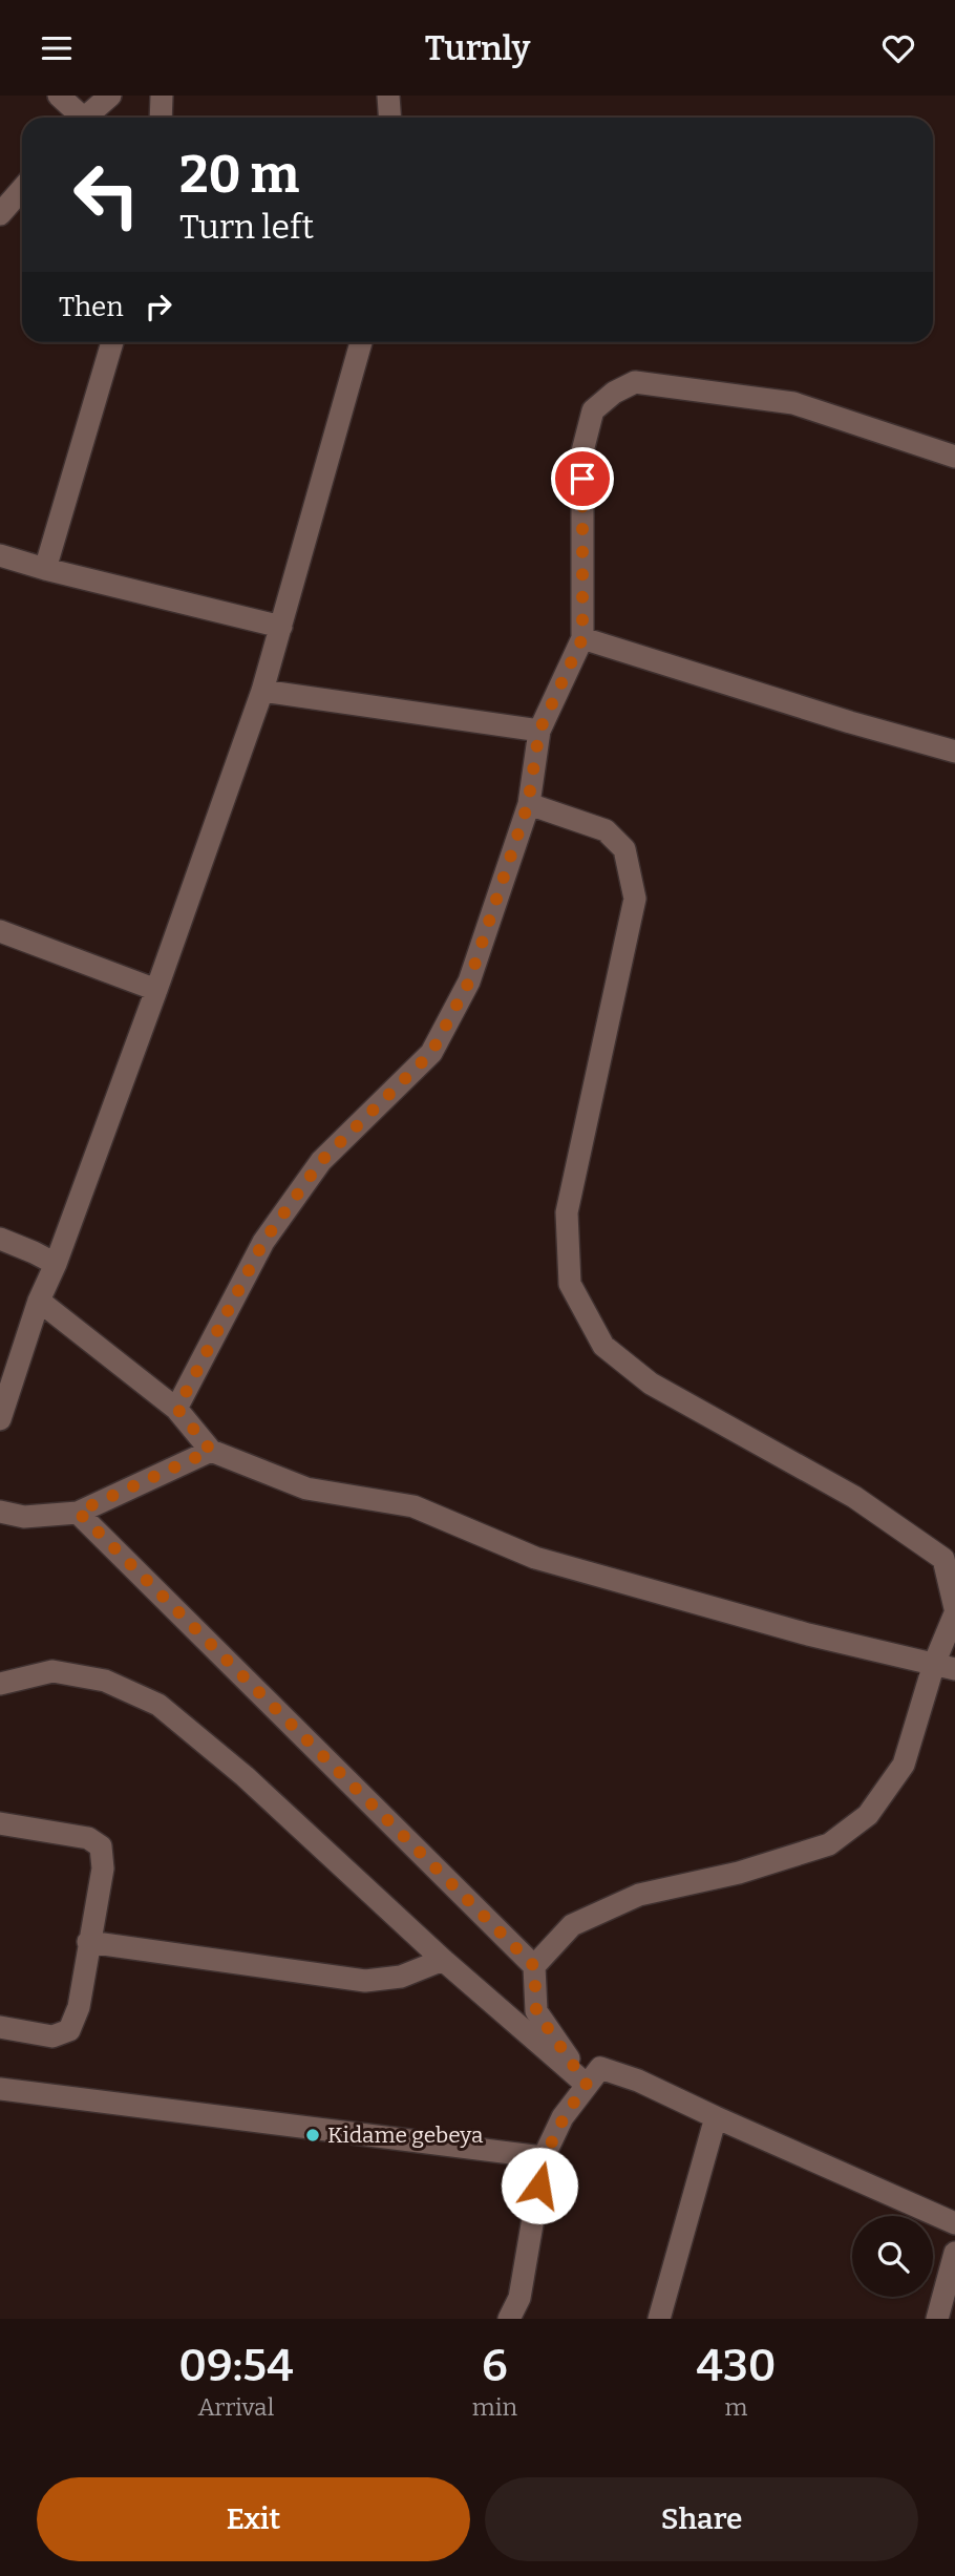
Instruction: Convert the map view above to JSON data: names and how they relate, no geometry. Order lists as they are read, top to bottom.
{
  "places": ["Kidame gebeya"],
  "page": {
    "header": "Turnly",
    "turn": ["20 m", "Turn left"],
    "then": "Then",
    "eta": [
      "09:54",
      "Arrival",
      "6",
      "min",
      "430",
      "m"
    ],
    "buttons": ["Exit", "Share"]
  }
}
